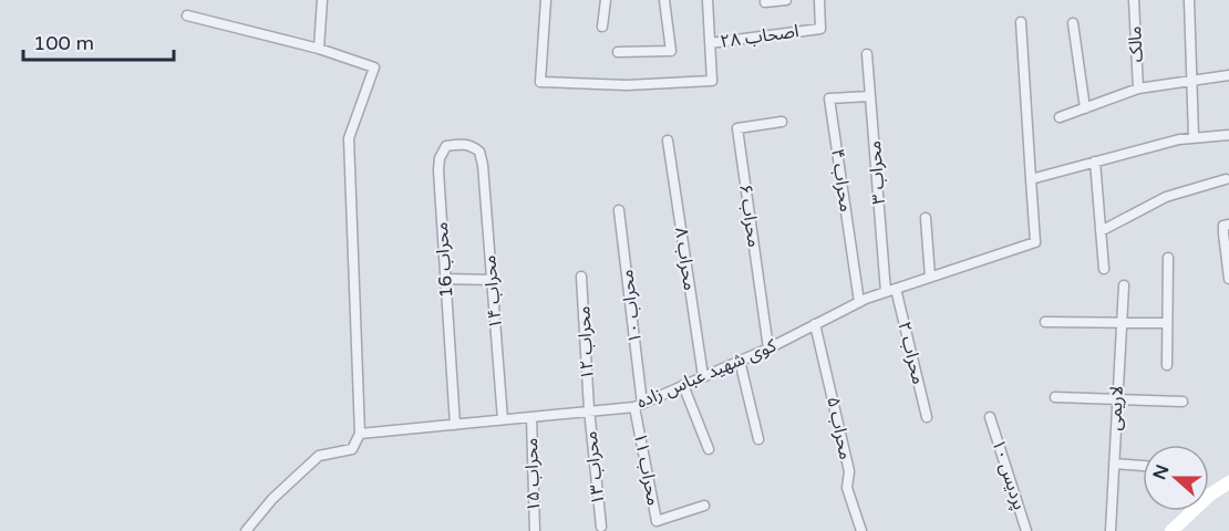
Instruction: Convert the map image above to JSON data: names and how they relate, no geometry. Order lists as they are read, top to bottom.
{
  "streets": {
    "street": [
      "اصحاب ۲۸",
      "مالک",
      "محراب ۳",
      "محراب ۴",
      "محراب ۶",
      "محراب ۸",
      "محراب 16",
      "محراب ۱۴",
      "محراب ۱۰",
      "محراب ۱۲",
      "محراب ۲",
      "کوی شهید عباس زاده",
      "لاریمی",
      "محراب ۵",
      "محراب ۱۳",
      "محراب ۱۱",
      "محراب ۱۵",
      "پردیس ۱۰"
    ]
  },
  "crossings": [
    ["محراب ۳", "محراب ۴"],
    ["محراب ۳", "محراب ۲"],
    ["محراب ۳", "کوی شهید عباس زاده"],
    ["محراب ۴", "کوی شهید عباس زاده"],
    ["محراب ۶", "کوی شهید عباس زاده"],
    ["محراب ۸", "کوی شهید عباس زاده"],
    ["محراب 16", "محراب ۱۴"],
    ["محراب 16", "کوی شهید عباس زاده"],
    ["محراب ۱۴", "کوی شهید عباس زاده"],
    ["محراب ۱۰", "کوی شهید عباس زاده"],
    ["محراب ۱۰", "محراب ۱۱"],
    ["محراب ۱۲", "کوی شهید عباس زاده"],
    ["محراب ۱۲", "محراب ۱۳"],
    ["محراب ۲", "کوی شهید عباس زاده"],
    ["کوی شهید عباس زاده", "محراب ۵"],
    ["کوی شهید عباس زاده", "محراب ۱۳"],
    ["کوی شهید عباس زاده", "محراب ۱۱"],
    ["کوی شهید عباس زاده", "محراب ۱۵"]
  ],
  "scale_bar": "100 m",
  "north": "left"
}
